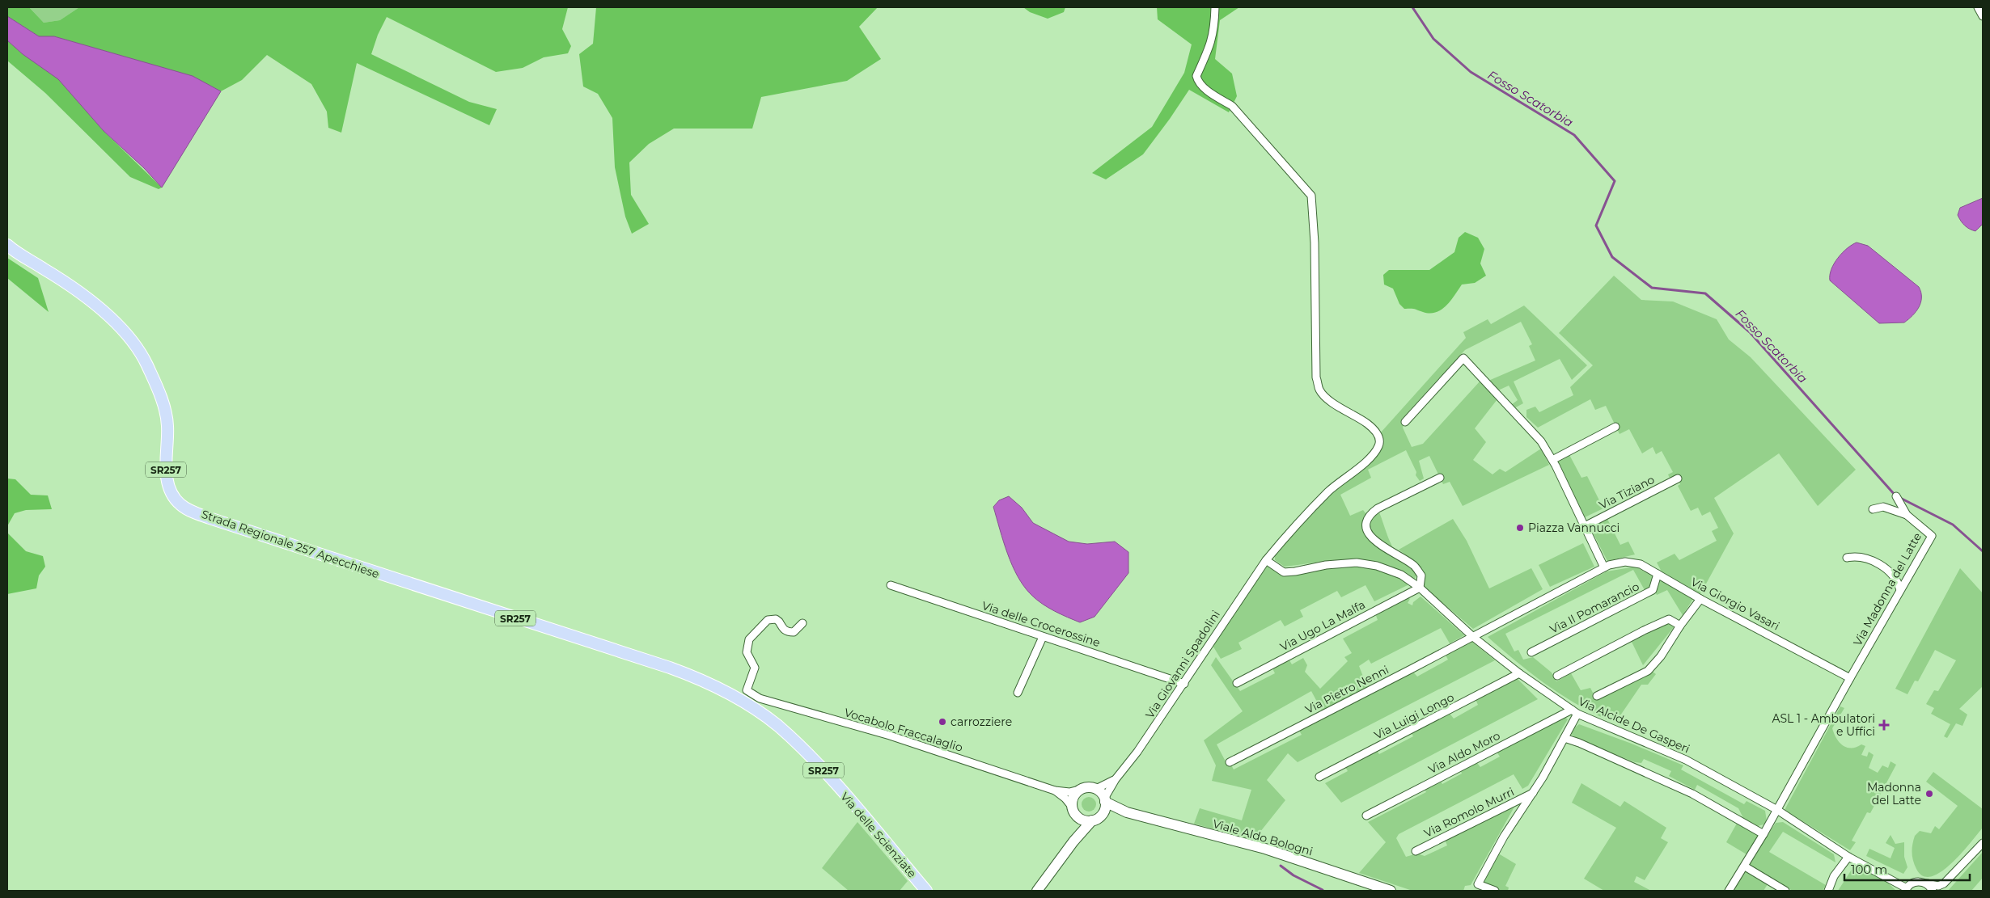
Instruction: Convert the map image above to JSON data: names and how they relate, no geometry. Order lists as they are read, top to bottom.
{
  "streets": {
    "main road": [
      "SR257",
      "Strada Regionale 257 Apecchiese",
      "Via delle Scienziate",
      "Viale Aldo Bologni"
    ],
    "street": [
      "Via Tiziano",
      "Via Madonna del Latte",
      "Via Giorgio Vasari",
      "Via Il Pomarancio",
      "Via delle Crocerossine",
      "Via Ugo La Malfa",
      "Via Giovanni Spadolini",
      "Via Pietro Nenni",
      "Via Luigi Longo",
      "Via Alcide De Gasperi",
      "Vocabolo Fraccalaglio",
      "Via Aldo Moro",
      "Via Romolo Murri"
    ]
  },
  "crossings": [
    ["Strada Regionale 257 Apecchiese", "Via delle Scienziate"],
    ["Via Madonna del Latte", "Via Giorgio Vasari"],
    ["Via Giorgio Vasari", "Via Il Pomarancio"],
    ["Via Giorgio Vasari", "Via Pietro Nenni"],
    ["Via Giorgio Vasari", "Via Alcide De Gasperi"],
    ["Via delle Crocerossine", "Via Giovanni Spadolini"],
    ["Via Ugo La Malfa", "Via Alcide De Gasperi"],
    ["Via Giovanni Spadolini", "Via Alcide De Gasperi"],
    ["Via Giovanni Spadolini", "Viale Aldo Bologni"],
    ["Via Pietro Nenni", "Via Alcide De Gasperi"],
    ["Via Luigi Longo", "Via Alcide De Gasperi"],
    ["Via Alcide De Gasperi", "Via Aldo Moro"],
    ["Via Alcide De Gasperi", "Via Romolo Murri"],
    ["Via Aldo Moro", "Via Romolo Murri"]
  ],
  "water": ["Fosso Scatorbia"],
  "places": {
    "other": ["Piazza Vannucci", "carrozziere", "Madonna del Latte"],
    "health": ["ASL 1 - Ambulatori e Uffici"]
  },
  "scale_bar": "100 m"
}
